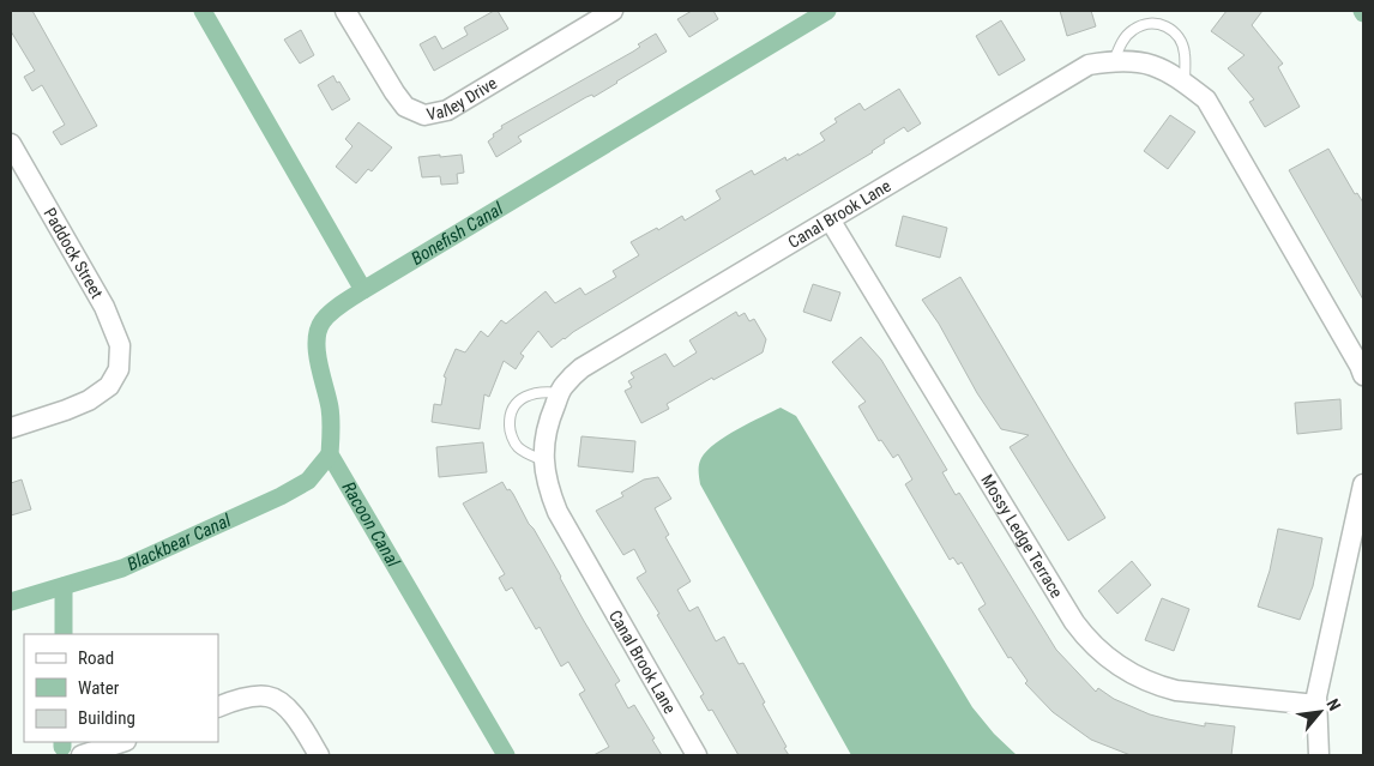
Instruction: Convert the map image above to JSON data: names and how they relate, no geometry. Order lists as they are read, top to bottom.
{
  "streets": {
    "street": [
      "Valley Drive",
      "Canal Brook Lane",
      "Paddock Street",
      "Mossy Ledge Terrace"
    ]
  },
  "crossings": [
    ["Canal Brook Lane", "Mossy Ledge Terrace"]
  ],
  "water": ["Bonefish Canal", "Racoon Canal", "Blackbear Canal"],
  "legend": ["Road", "Water", "Building"],
  "north": "top right"
}
